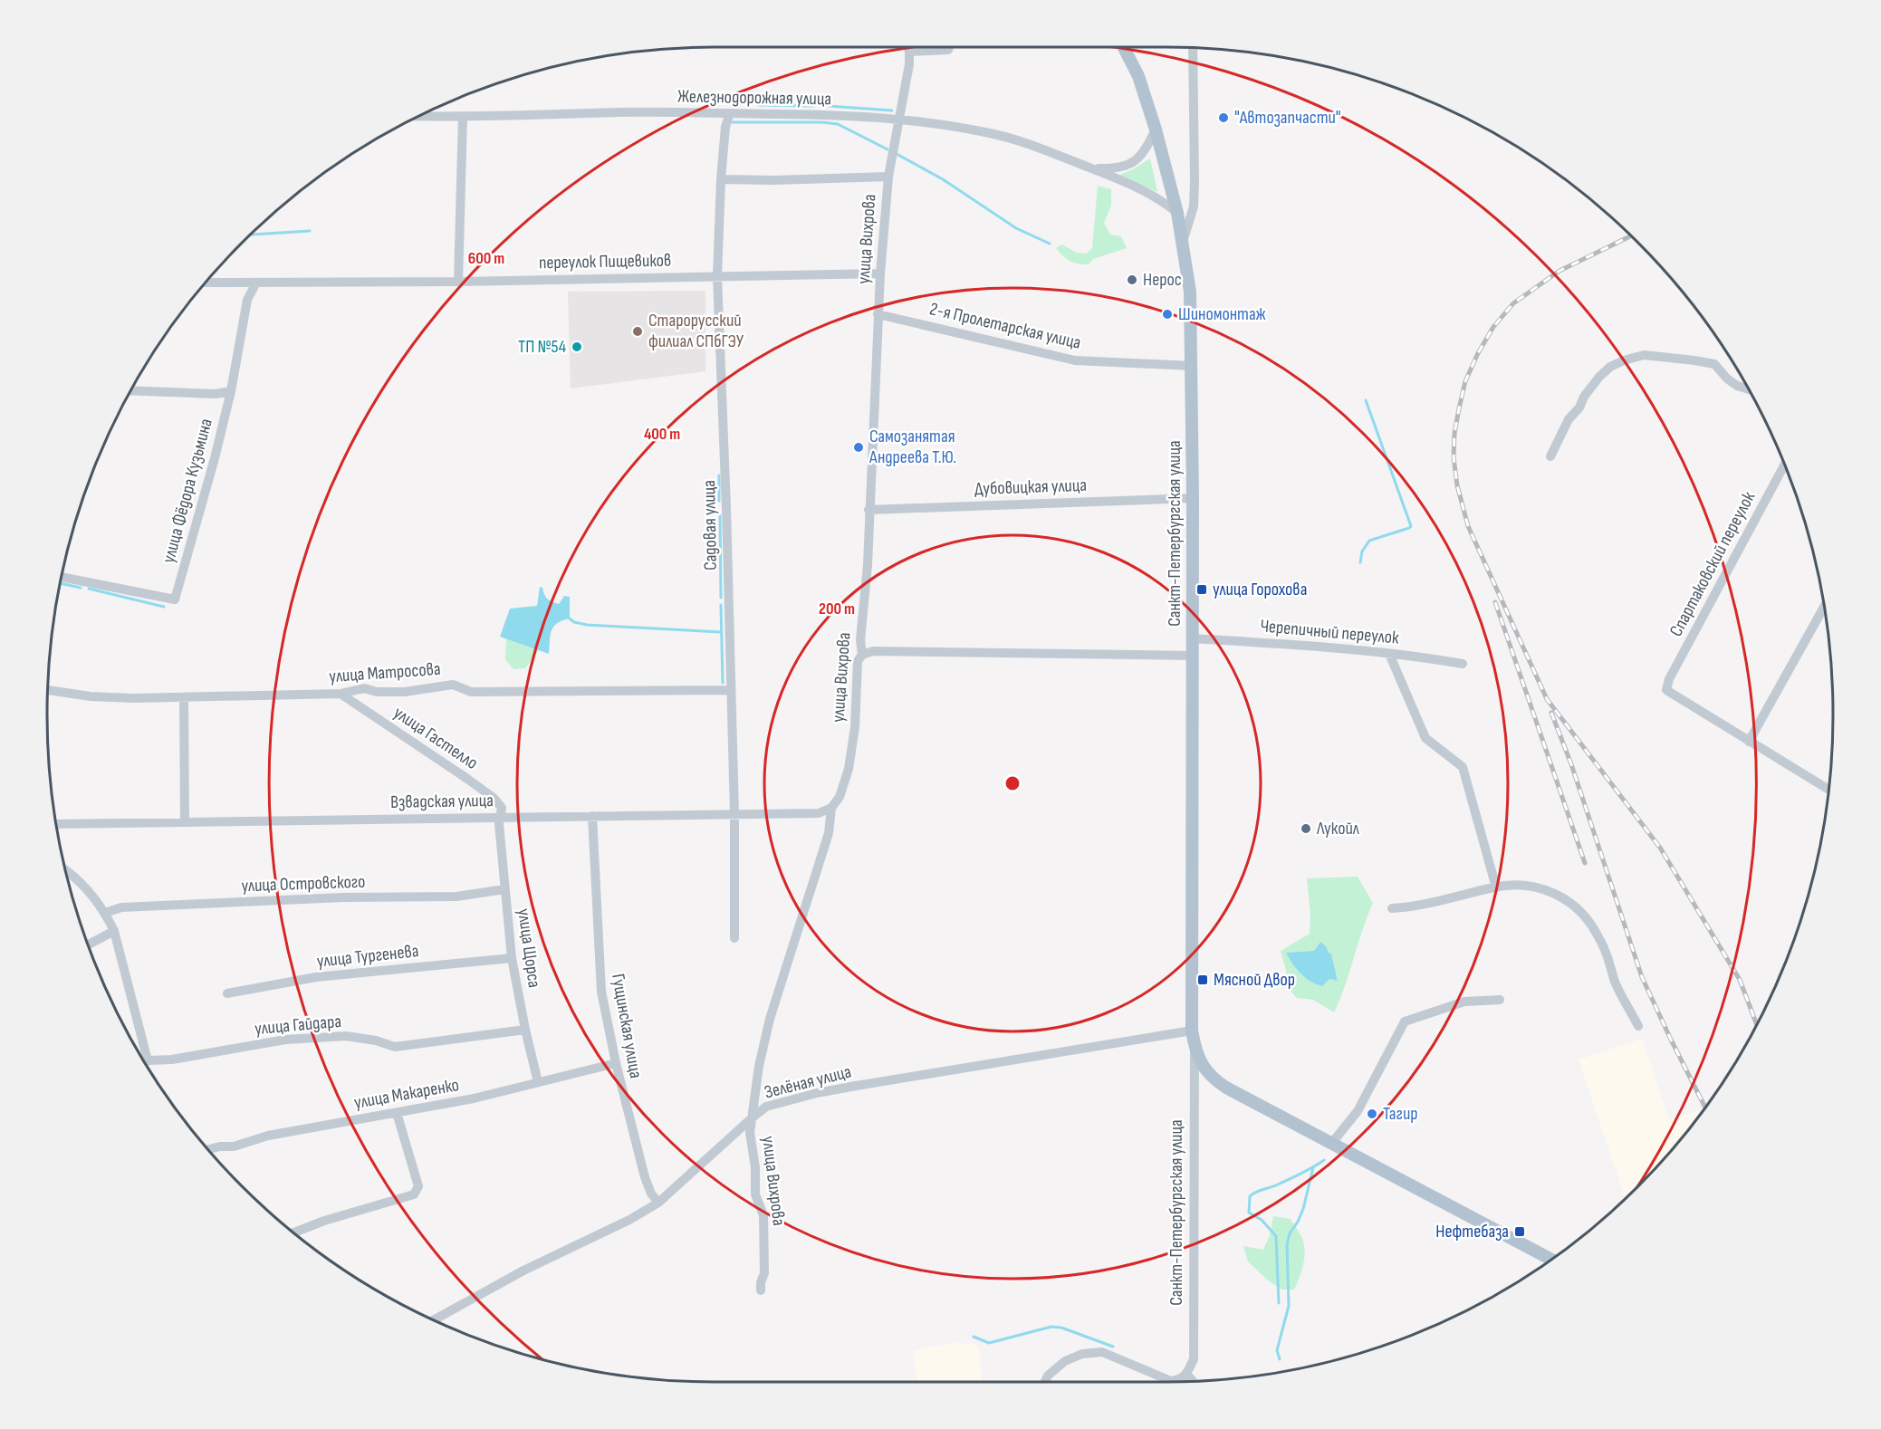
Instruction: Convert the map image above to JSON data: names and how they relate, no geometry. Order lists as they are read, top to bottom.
{
  "streets": {
    "main road": ["Санкт-Петербургская улица"],
    "street": [
      "Железнодорожная улица",
      "улица Вихрова",
      "переулок Пищевиков",
      "2-я Пролетарская улица",
      "Дубовицкая улица",
      "улица Фёдора Кузьмина",
      "Садовая улица",
      "Спартаковский переулок",
      "Черепичный переулок",
      "улица Матросова",
      "улица Гастелло",
      "Взвадская улица",
      "улица Островского",
      "улица Щорса",
      "улица Тургенева",
      "улица Гайдара",
      "Гущинская улица",
      "Зелёная улица",
      "улица Макаренко"
    ]
  },
  "crossings": [
    ["Железнодорожная улица", "улица Вихрова"],
    ["Железнодорожная улица", "Садовая улица"],
    ["улица Вихрова", "переулок Пищевиков"],
    ["улица Вихрова", "2-я Пролетарская улица"],
    ["улица Вихрова", "Дубовицкая улица"],
    ["улица Вихрова", "Взвадская улица"],
    ["улица Вихрова", "Зелёная улица"],
    ["переулок Пищевиков", "улица Фёдора Кузьмина"],
    ["переулок Пищевиков", "Садовая улица"],
    ["2-я Пролетарская улица", "Санкт-Петербургская улица"],
    ["Дубовицкая улица", "Санкт-Петербургская улица"],
    ["Садовая улица", "улица Матросова"],
    ["Садовая улица", "Взвадская улица"],
    ["Санкт-Петербургская улица", "Черепичный переулок"],
    ["Санкт-Петербургская улица", "Зелёная улица"],
    ["улица Матросова", "улица Гастелло"],
    ["улица Гастелло", "Взвадская улица"],
    ["улица Гастелло", "улица Щорса"],
    ["Взвадская улица", "улица Щорса"],
    ["Взвадская улица", "Гущинская улица"],
    ["улица Островского", "улица Щорса"],
    ["улица Щорса", "улица Тургенева"],
    ["улица Щорса", "улица Гайдара"],
    ["улица Щорса", "улица Макаренко"],
    ["Гущинская улица", "Зелёная улица"],
    ["Гущинская улица", "улица Макаренко"]
  ],
  "places": {
    "other": [
      "\"Автозапчасти\"",
      "Нерос",
      "Шиномонтаж",
      "Старорусский филиал СПбГЭУ",
      "ТП №54",
      "Самозанятая Андреева Т.Ю.",
      "Лукойл",
      "Тагир"
    ],
    "transit": ["улица Горохова", "Мясной Двор", "Нефтебаза"]
  },
  "rings": ["600 m", "400 m", "200 m"]
}
